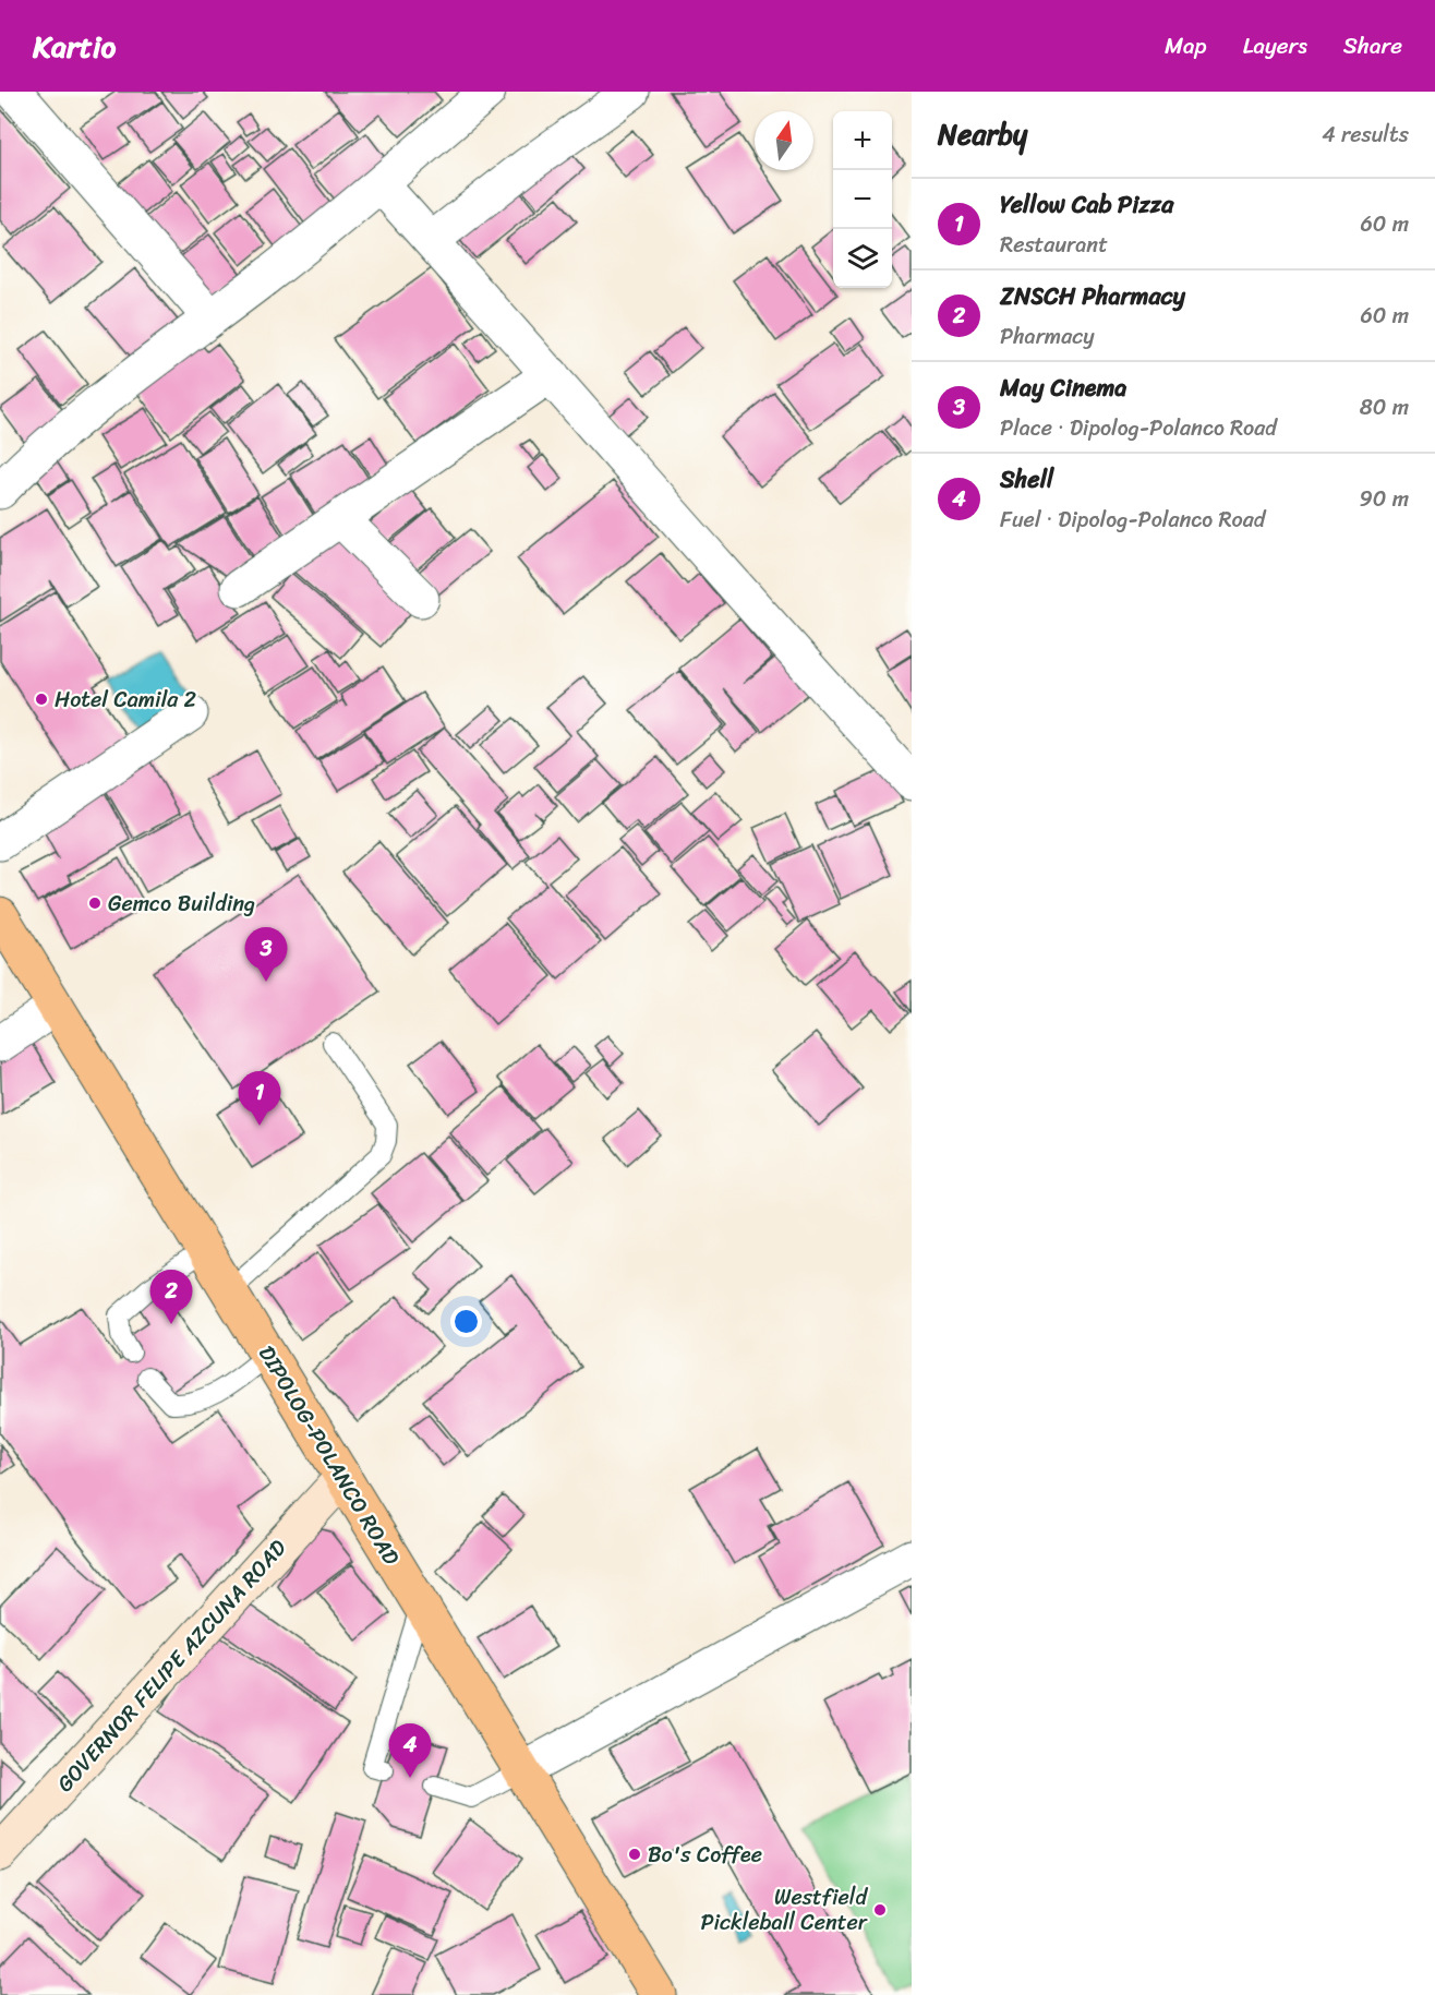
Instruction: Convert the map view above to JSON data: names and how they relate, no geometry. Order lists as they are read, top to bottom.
{
  "streets": {
    "highway": ["DIPOLOG-POLANCO ROAD"],
    "street": ["GOVERNOR FELIPE AZCUNA ROAD"]
  },
  "crossings": [
    ["DIPOLOG-POLANCO ROAD", "GOVERNOR FELIPE AZCUNA ROAD"]
  ],
  "places": [
    "Hotel Camila 2",
    "Gemco Building",
    "Bo's Coffee",
    "Westfield Pickleball Center"
  ],
  "north": "top",
  "page": {
    "header": "Kartio",
    "nav": ["Map", "Layers", "Share"],
    "heading": ["Nearby", "4 results"],
    "map_buttons": ["+", "−"],
    "list": [
      {
        "mark": "1",
        "name": "Yellow Cab Pizza",
        "note": "Restaurant",
        "value": "60 m"
      },
      {
        "mark": "2",
        "name": "ZNSCH Pharmacy",
        "note": "Pharmacy",
        "value": "60 m"
      },
      {
        "mark": "3",
        "name": "May Cinema",
        "note": "Place · Dipolog-Polanco Road",
        "value": "80 m"
      },
      {
        "mark": "4",
        "name": "Shell",
        "note": "Fuel · Dipolog-Polanco Road",
        "value": "90 m"
      }
    ],
    "pins": [
      "3",
      "1",
      "2",
      "4"
    ]
  }
}
